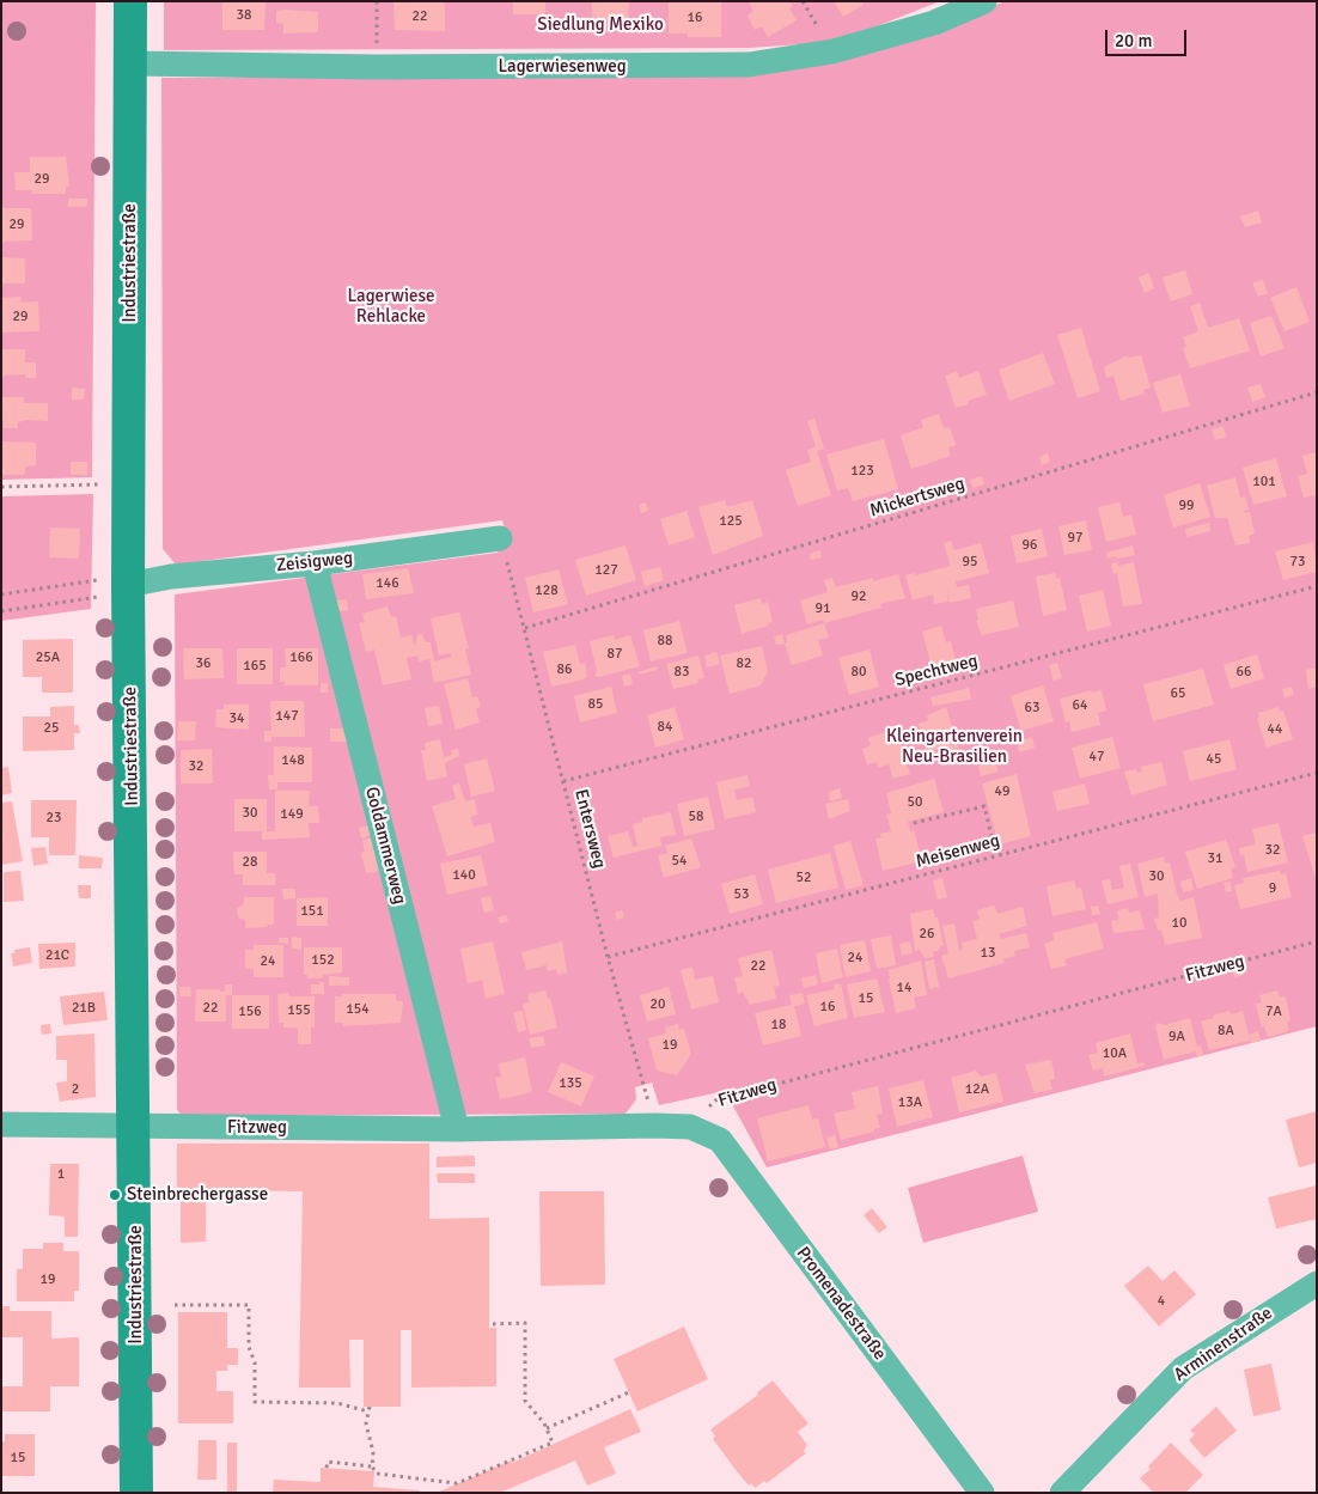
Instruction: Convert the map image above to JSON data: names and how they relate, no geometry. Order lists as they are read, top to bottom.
{
  "streets": {
    "street": [
      "Lagerwiesenweg",
      "Industriestraße",
      "Zeisigweg",
      "Goldammerweg",
      "Fitzweg",
      "Promenadestraße",
      "Arminenstraße"
    ],
    "path": [
      "Mickertsweg",
      "Spechtweg",
      "Entersweg",
      "Meisenweg"
    ]
  },
  "crossings": [
    ["Lagerwiesenweg", "Industriestraße"],
    ["Industriestraße", "Zeisigweg"],
    ["Industriestraße", "Fitzweg"],
    ["Mickertsweg", "Entersweg"],
    ["Zeisigweg", "Entersweg"],
    ["Zeisigweg", "Goldammerweg"],
    ["Spechtweg", "Entersweg"],
    ["Entersweg", "Meisenweg"],
    ["Entersweg", "Fitzweg"],
    ["Goldammerweg", "Fitzweg"],
    ["Fitzweg", "Promenadestraße"]
  ],
  "parks": ["Siedlung Mexiko", "Lagerwiese Rehlacke", "Kleingartenverein Neu-Brasilien"],
  "places": ["Steinbrechergasse"],
  "house_numbers": [
    "38",
    "22",
    "16",
    "29",
    "29",
    "29",
    "123",
    "101",
    "99",
    "125",
    "97",
    "96",
    "95",
    "73",
    "127",
    "146",
    "128",
    "92",
    "91",
    "88",
    "87",
    "25A",
    "166",
    "36",
    "82",
    "165",
    "86",
    "83",
    "80",
    "66",
    "65",
    "85",
    "64",
    "63",
    "147",
    "34",
    "84",
    "25",
    "44",
    "47",
    "45",
    "148",
    "32",
    "49",
    "50",
    "30",
    "149",
    "58",
    "23",
    "32",
    "31",
    "54",
    "28",
    "140",
    "30",
    "52",
    "9",
    "53",
    "151",
    "10",
    "26",
    "13",
    "21C",
    "24",
    "152",
    "24",
    "22",
    "14",
    "15",
    "20",
    "16",
    "21B",
    "22",
    "154",
    "155",
    "156",
    "7A",
    "18",
    "8A",
    "9A",
    "19",
    "10A",
    "135",
    "2",
    "12A",
    "13A",
    "1",
    "19",
    "4",
    "15"
  ],
  "scale_bar": "20 m"
}
